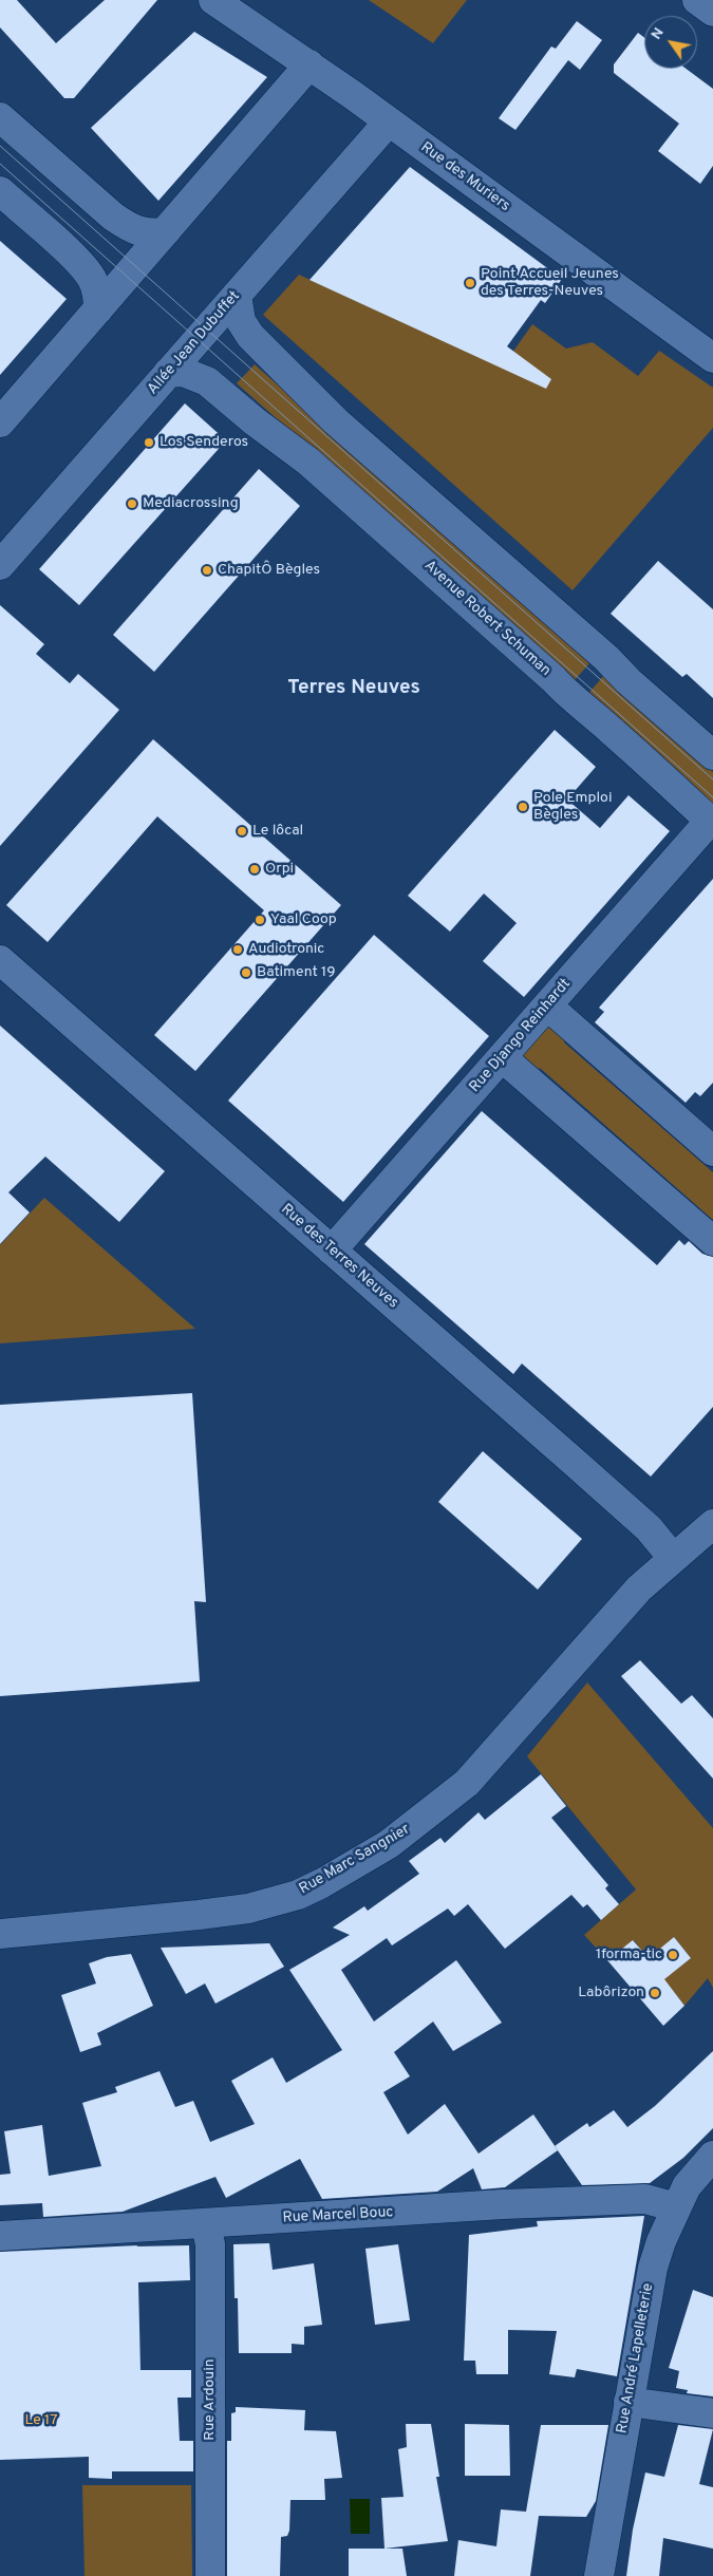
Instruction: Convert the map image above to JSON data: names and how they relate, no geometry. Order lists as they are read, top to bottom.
{
  "streets": {
    "street": [
      "Rue des Muriers",
      "Allée Jean Dubuffet",
      "Avenue Robert Schuman",
      "Rue Django Reinhardt",
      "Rue des Terres Neuves",
      "Rue Marc Sangnier",
      "Rue Marcel Bouc",
      "Rue André Lapelleterie",
      "Rue Ardouin"
    ]
  },
  "crossings": [
    ["Rue des Muriers", "Allée Jean Dubuffet"],
    ["Allée Jean Dubuffet", "Avenue Robert Schuman"],
    ["Avenue Robert Schuman", "Rue Django Reinhardt"],
    ["Rue Django Reinhardt", "Rue des Terres Neuves"],
    ["Rue des Terres Neuves", "Rue Marc Sangnier"],
    ["Rue Marcel Bouc", "Rue André Lapelleterie"],
    ["Rue Marcel Bouc", "Rue Ardouin"]
  ],
  "districts": ["Terres Neuves"],
  "parks": ["Le 17"],
  "places": [
    "Point Accueil Jeunes des Terres-Neuves",
    "Los Senderos",
    "Mediacrossing",
    "ChapitÔ Bègles",
    "Pole Emploi Bègles",
    "Le lôcal",
    "Orpi",
    "Yaal Coop",
    "Audiotronic",
    "Batiment 19",
    "1forma-tic",
    "Labôrizon"
  ],
  "north": "top left"
}
